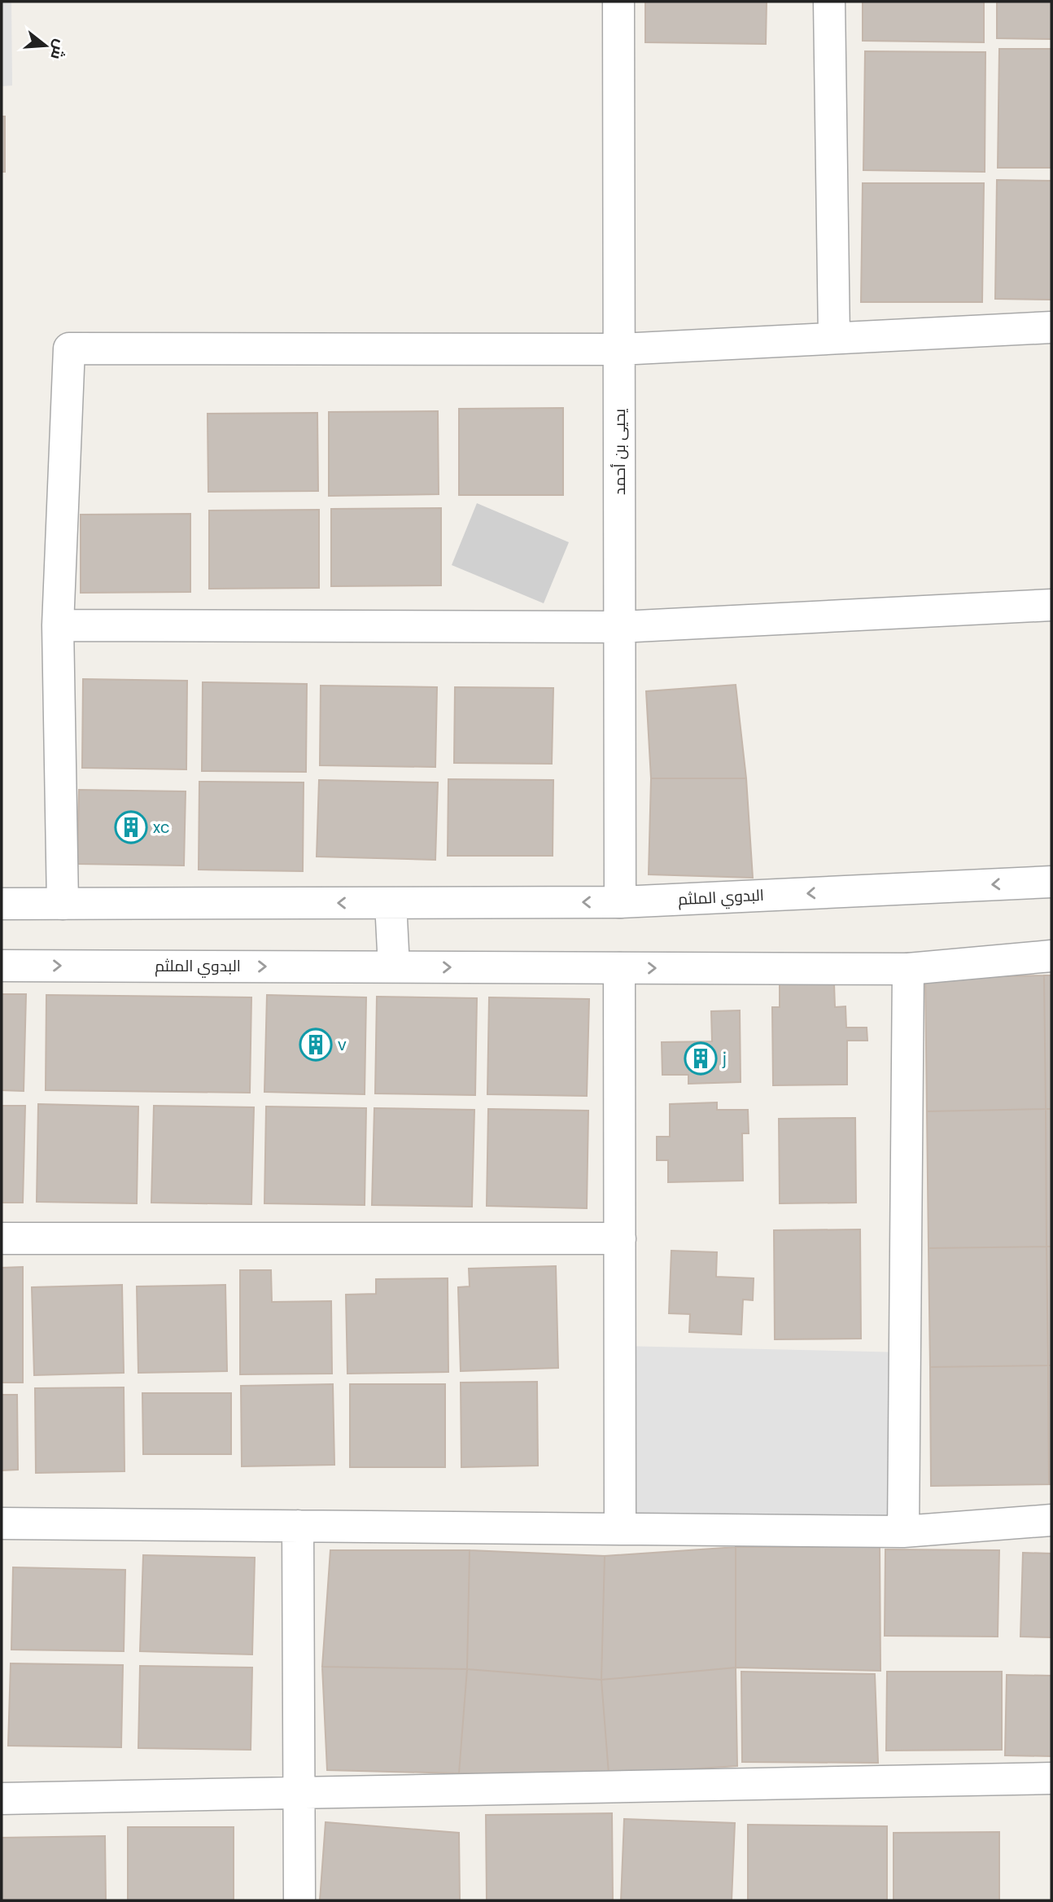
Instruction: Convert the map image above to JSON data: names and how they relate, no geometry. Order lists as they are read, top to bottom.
{
  "streets": {
    "street": ["يحيى بن أحمد", "البدوي الملثم"]
  },
  "crossings": [
    ["يحيى بن أحمد", "البدوي الملثم"]
  ],
  "places": {
    "building": ["xc", "v", "j"]
  },
  "north": "right"
}
